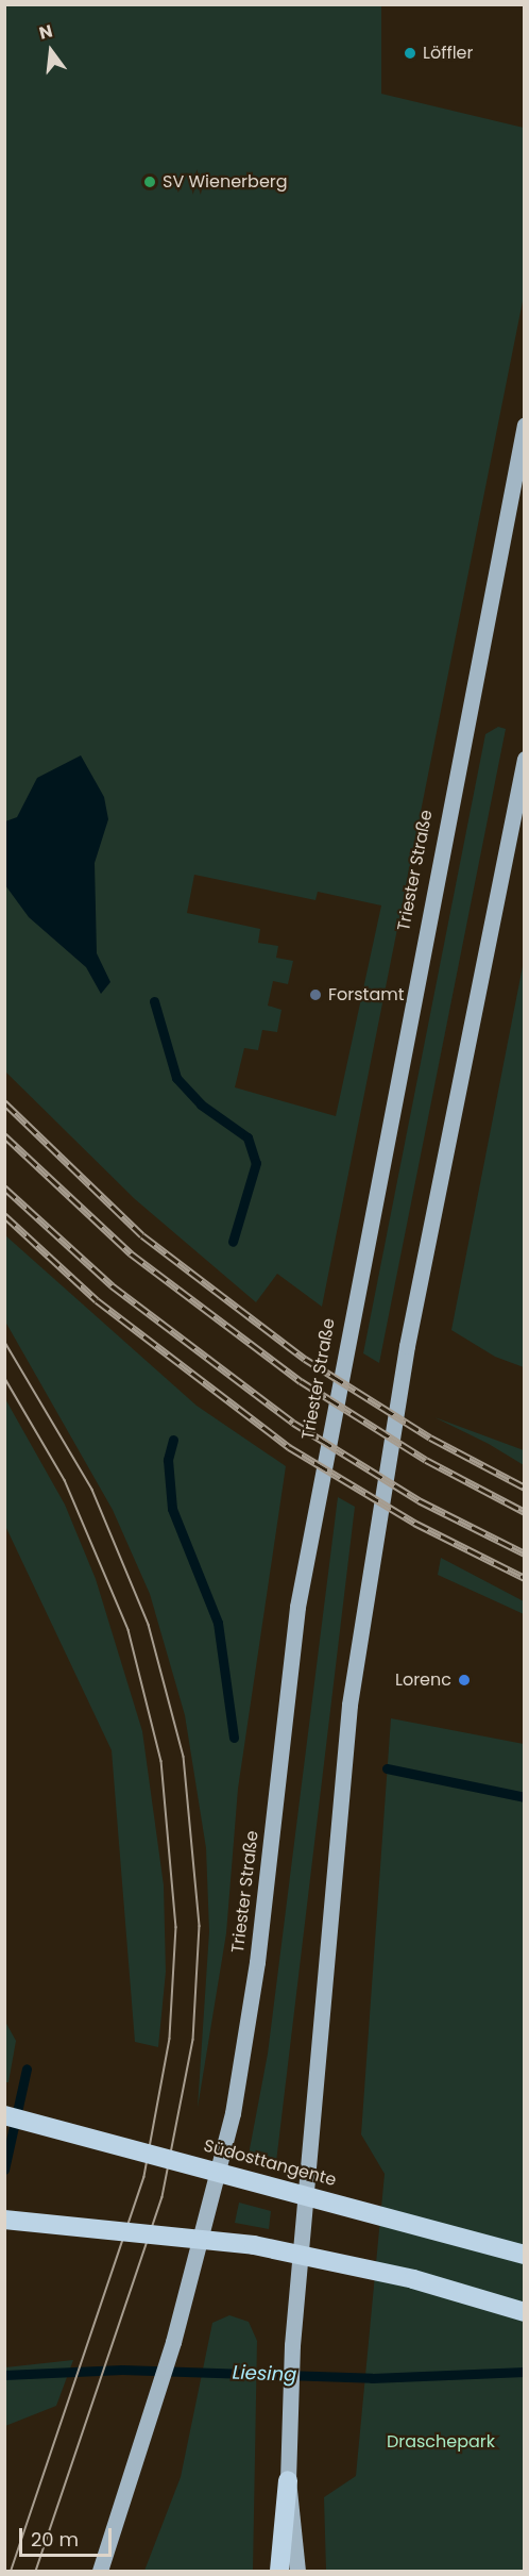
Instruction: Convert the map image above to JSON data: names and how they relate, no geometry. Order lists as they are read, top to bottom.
{
  "streets": {
    "highway": ["Südosttangente"],
    "main road": ["Triester Straße"]
  },
  "water": ["Liesing"],
  "parks": ["Draschepark"],
  "places": [
    "Löffler",
    "SV Wienerberg",
    "Forstamt",
    "Lorenc"
  ],
  "scale_bar": "20 m",
  "north": "top"
}
